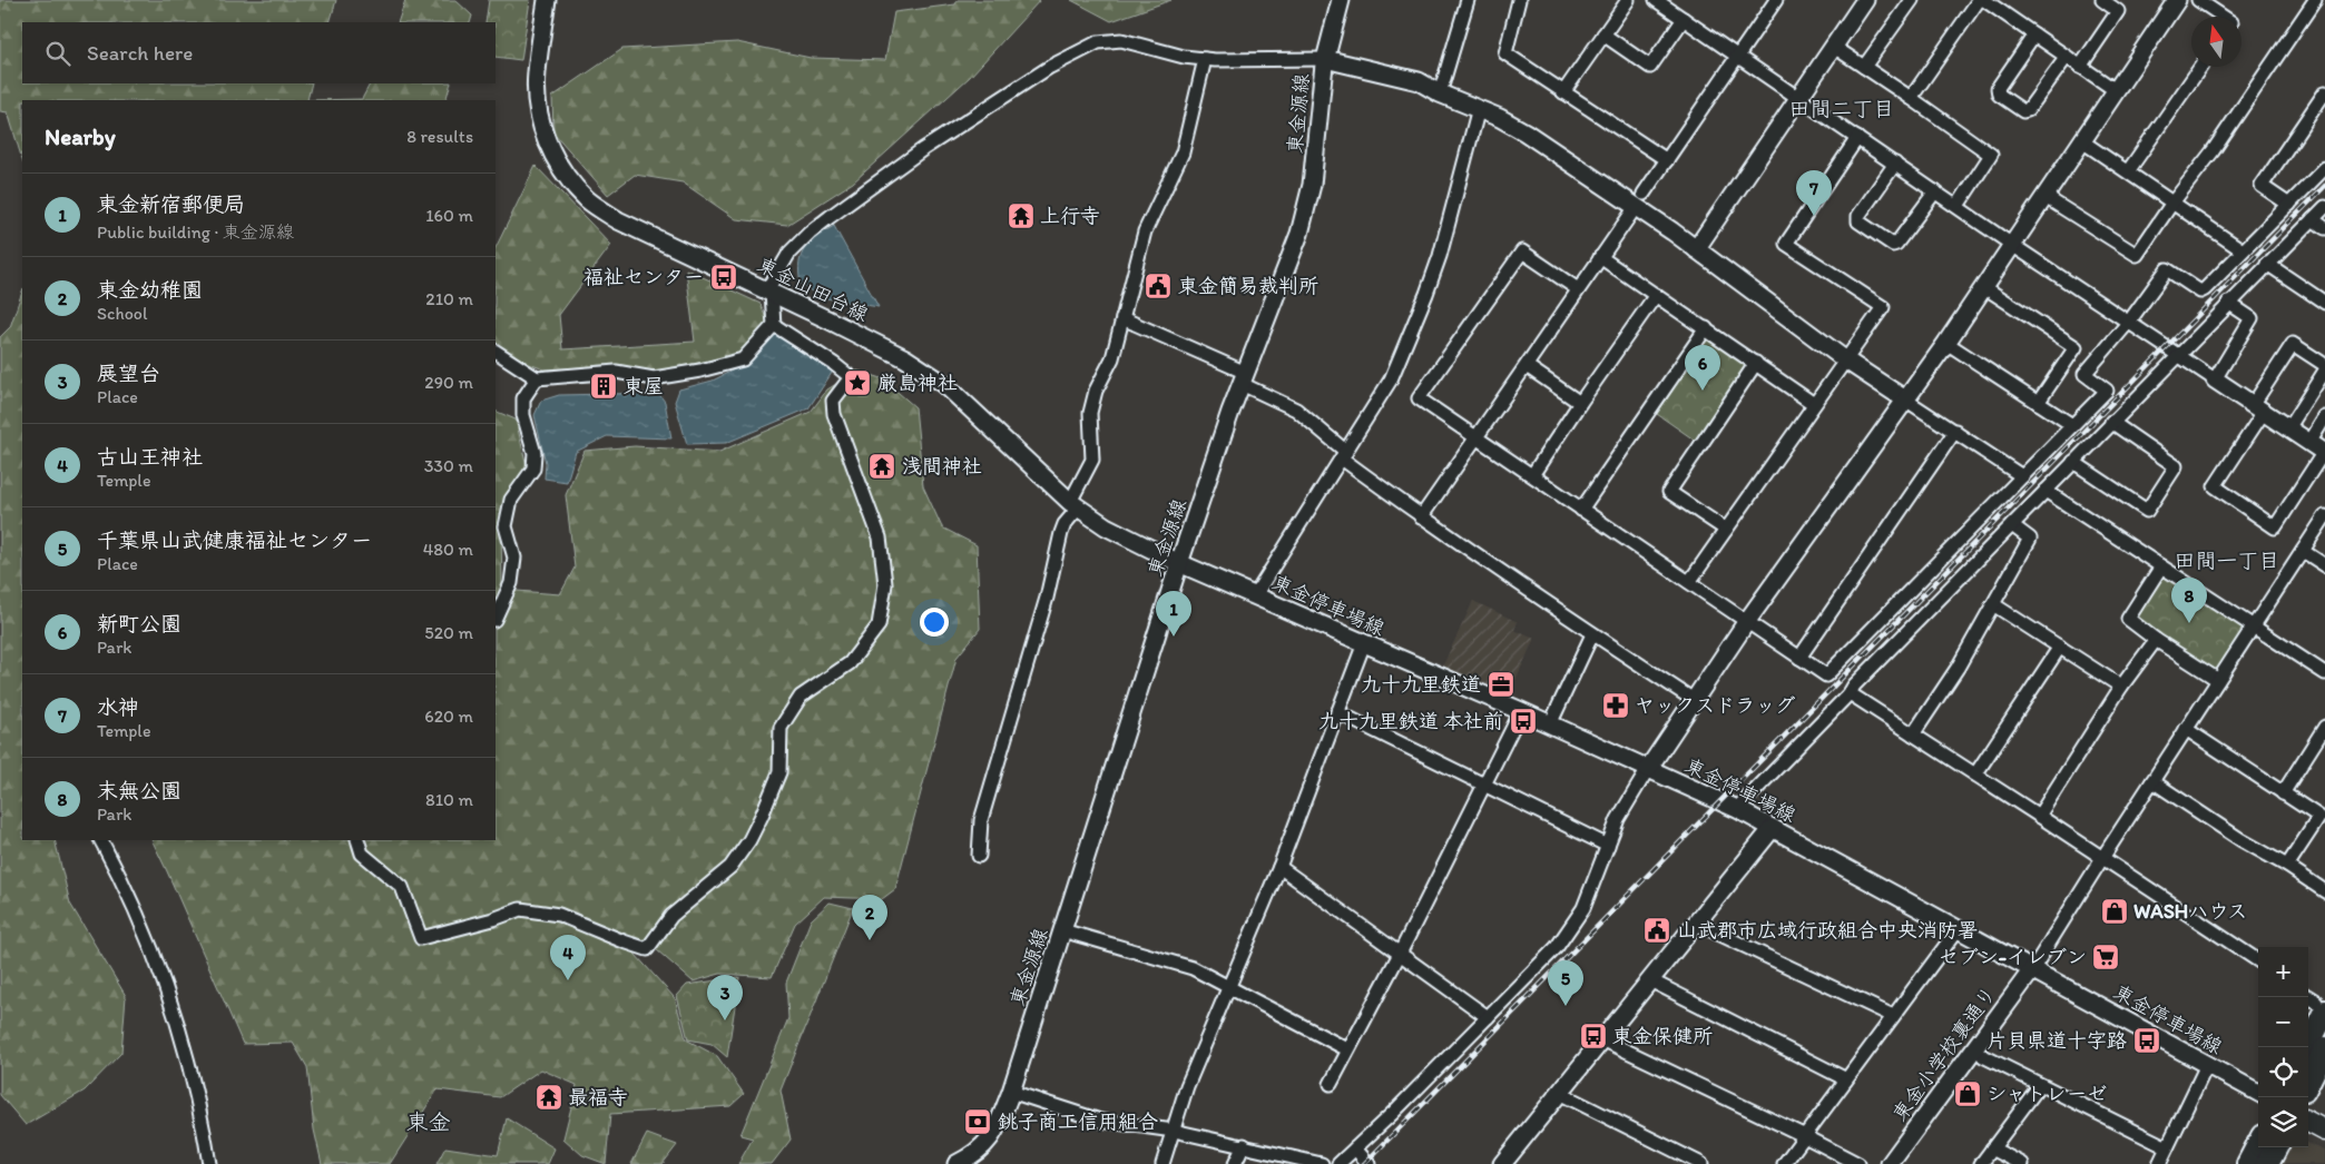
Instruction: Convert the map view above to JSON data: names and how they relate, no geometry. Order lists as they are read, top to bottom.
{
  "streets": {
    "main road": [
      "東金源線",
      "東金山田台線",
      "東金停車場線",
      "東金小学校裏通り"
    ]
  },
  "crossings": [
    ["東金源線", "東金山田台線"],
    ["東金源線", "東金停車場線"],
    ["東金山田台線", "東金停車場線"],
    ["東金停車場線", "東金小学校裏通り"]
  ],
  "districts": ["田間二丁目", "田間一丁目", "東金"],
  "places": {
    "temple": ["上行寺", "浅間神社", "最福寺"],
    "bus stop": [
      "福祉センター",
      "九十九里鉄道 本社前",
      "東金保健所",
      "片貝県道十字路"
    ],
    "public building": ["東金簡易裁判所", "山武郡市広域行政組合中央消防署"],
    "place": ["厳島神社"],
    "building": ["東屋"],
    "office": ["九十九里鉄道"],
    "pharmacy": ["ヤックスドラッグ"],
    "shop": ["WASHハウス", "シャトレーゼ"],
    "supermarket": ["セブン-イレブン"],
    "bank": ["銚子商工信用組合"]
  },
  "north": "top",
  "page": {
    "search": "Search here",
    "heading": ["Nearby", "8 results"],
    "pins": [
      "7",
      "6",
      "8",
      "1",
      "2",
      "4",
      "5",
      "3"
    ],
    "list": [
      {
        "mark": "1",
        "name": "東金新宿郵便局",
        "note": "Public building · 東金源線",
        "value": "160 m"
      },
      {
        "mark": "2",
        "name": "東金幼稚園",
        "note": "School",
        "value": "210 m"
      },
      {
        "mark": "3",
        "name": "展望台",
        "note": "Place",
        "value": "290 m"
      },
      {
        "mark": "4",
        "name": "古山王神社",
        "note": "Temple",
        "value": "330 m"
      },
      {
        "mark": "5",
        "name": "千葉県山武健康福祉センター",
        "note": "Place",
        "value": "480 m"
      },
      {
        "mark": "6",
        "name": "新町公園",
        "note": "Park",
        "value": "520 m"
      },
      {
        "mark": "7",
        "name": "水神",
        "note": "Temple",
        "value": "620 m"
      },
      {
        "mark": "8",
        "name": "末無公園",
        "note": "Park",
        "value": "810 m"
      }
    ],
    "map_buttons": ["+", "−"]
  }
}
